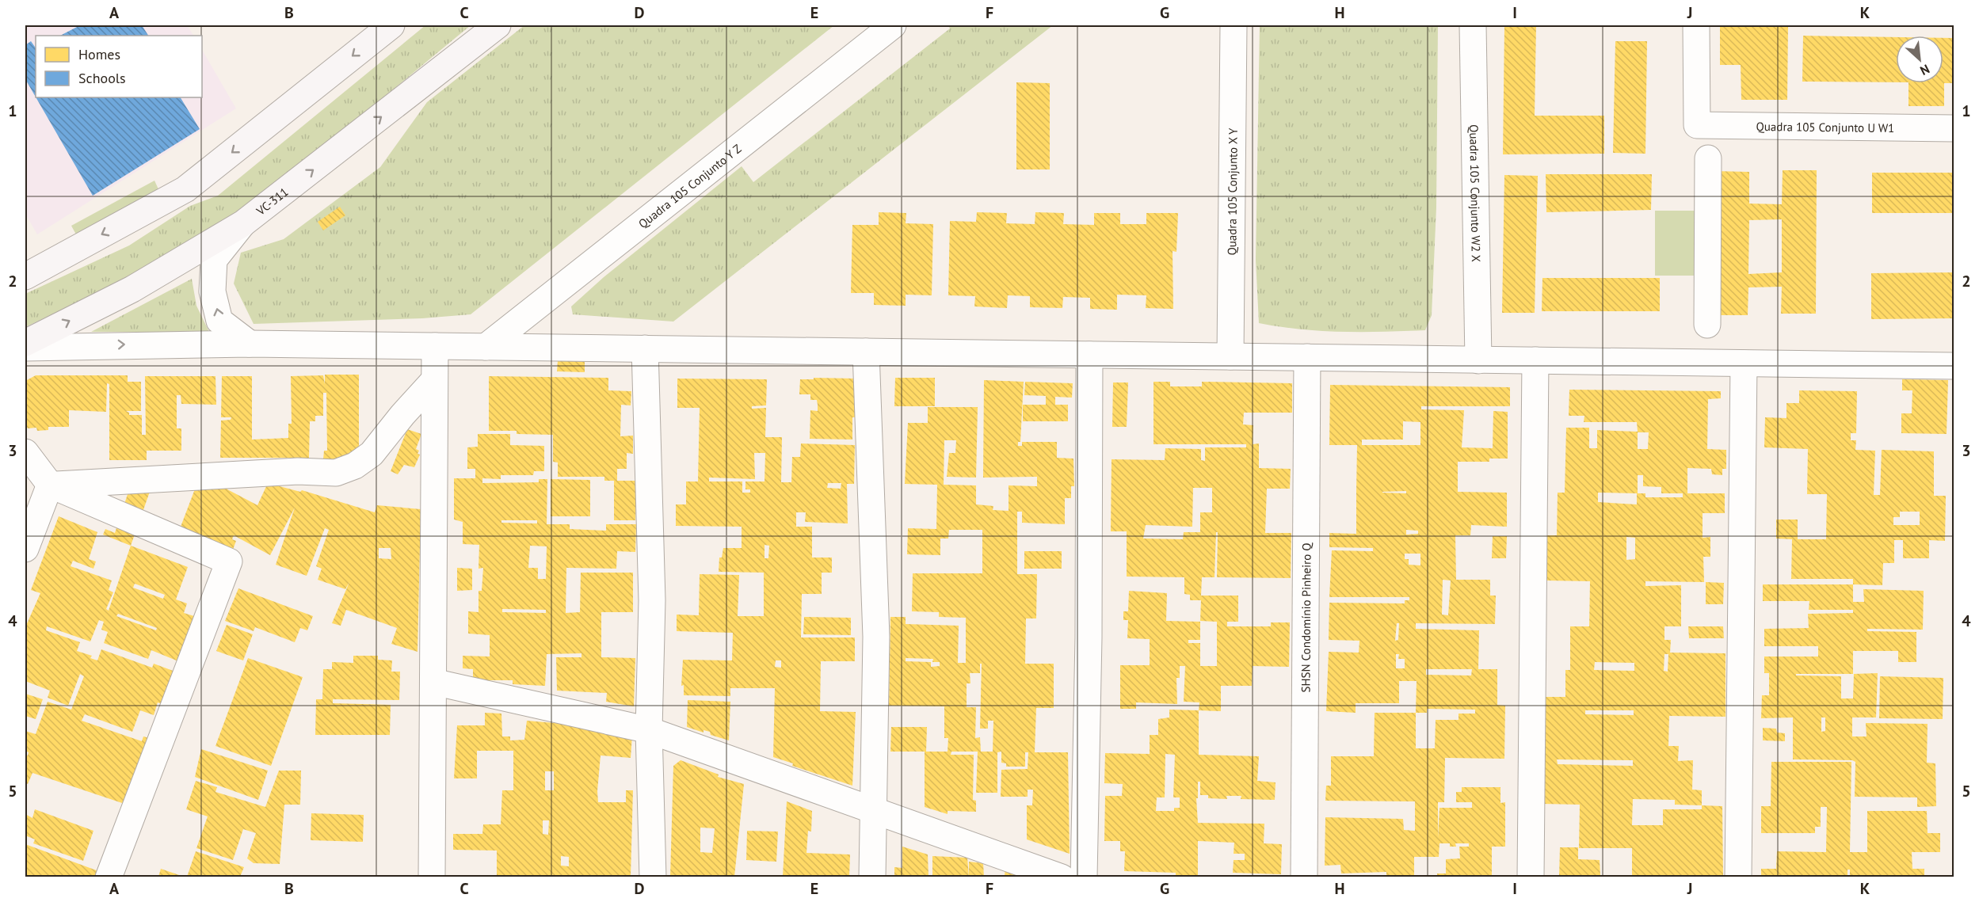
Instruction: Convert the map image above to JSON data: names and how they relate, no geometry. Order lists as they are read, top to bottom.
{
  "streets": {
    "main road": ["VC-311"],
    "street": [
      "Quadra 105 Conjunto U W1",
      "Quadra 105 Conjunto Y Z",
      "Quadra 105 Conjunto X Y",
      "Quadra 105 Conjunto W2 X",
      "SHSN Condomínio Pinheiro Q"
    ]
  },
  "legend": ["Homes", "Schools"],
  "north": "bottom right",
  "grid": {
    "columns": [
      "A",
      "B",
      "C",
      "D",
      "E",
      "F",
      "G",
      "H",
      "I",
      "J",
      "K"
    ],
    "rows": [
      "1",
      "2",
      "3",
      "4",
      "5"
    ]
  }
}
